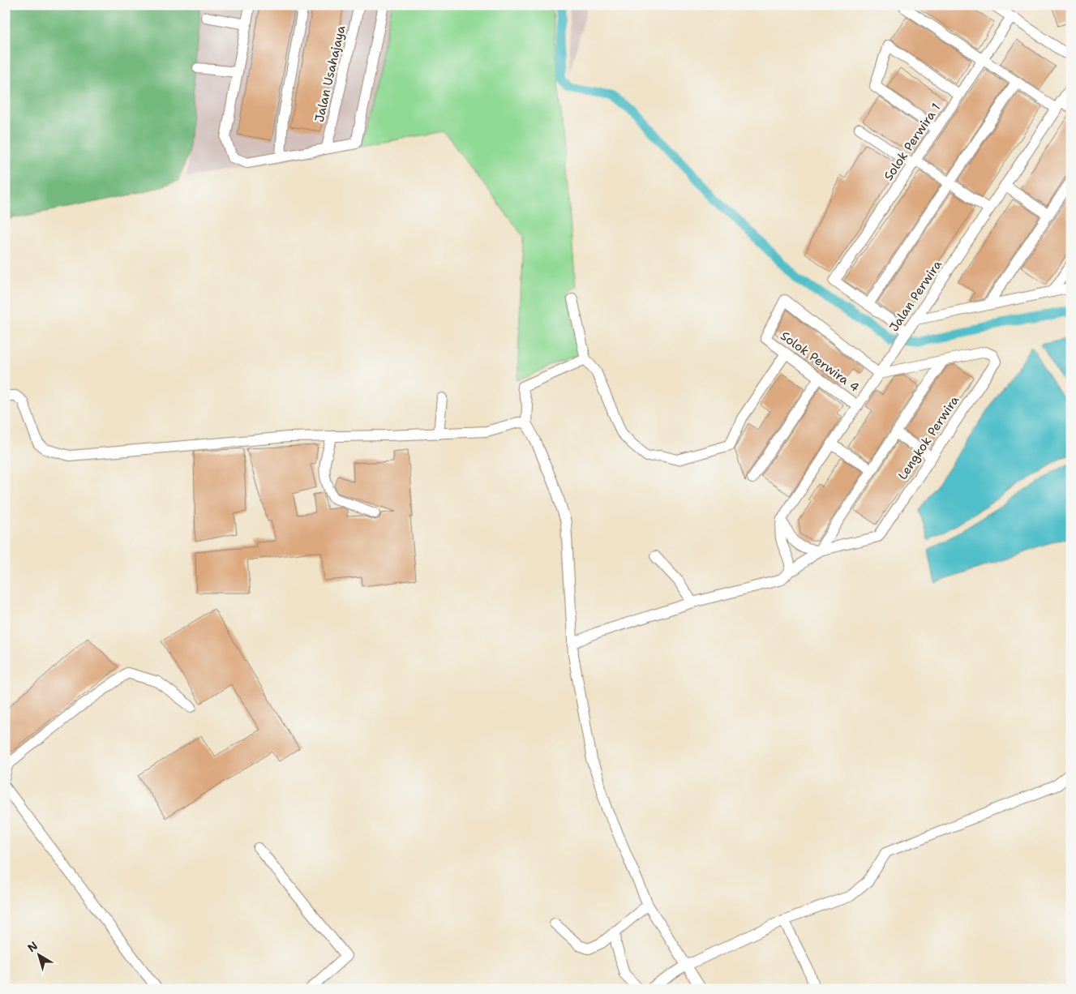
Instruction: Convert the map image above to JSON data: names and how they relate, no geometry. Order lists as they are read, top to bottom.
{
  "streets": {
    "street": [
      "Jalan Usahajaya",
      "Solok Perwira 1",
      "Jalan Perwira",
      "Solok Perwira 4",
      "Lengkok Perwira"
    ]
  },
  "crossings": [
    ["Jalan Perwira", "Solok Perwira 4"],
    ["Jalan Perwira", "Lengkok Perwira"],
    ["Solok Perwira 4", "Lengkok Perwira"]
  ],
  "north": "top left"
}
